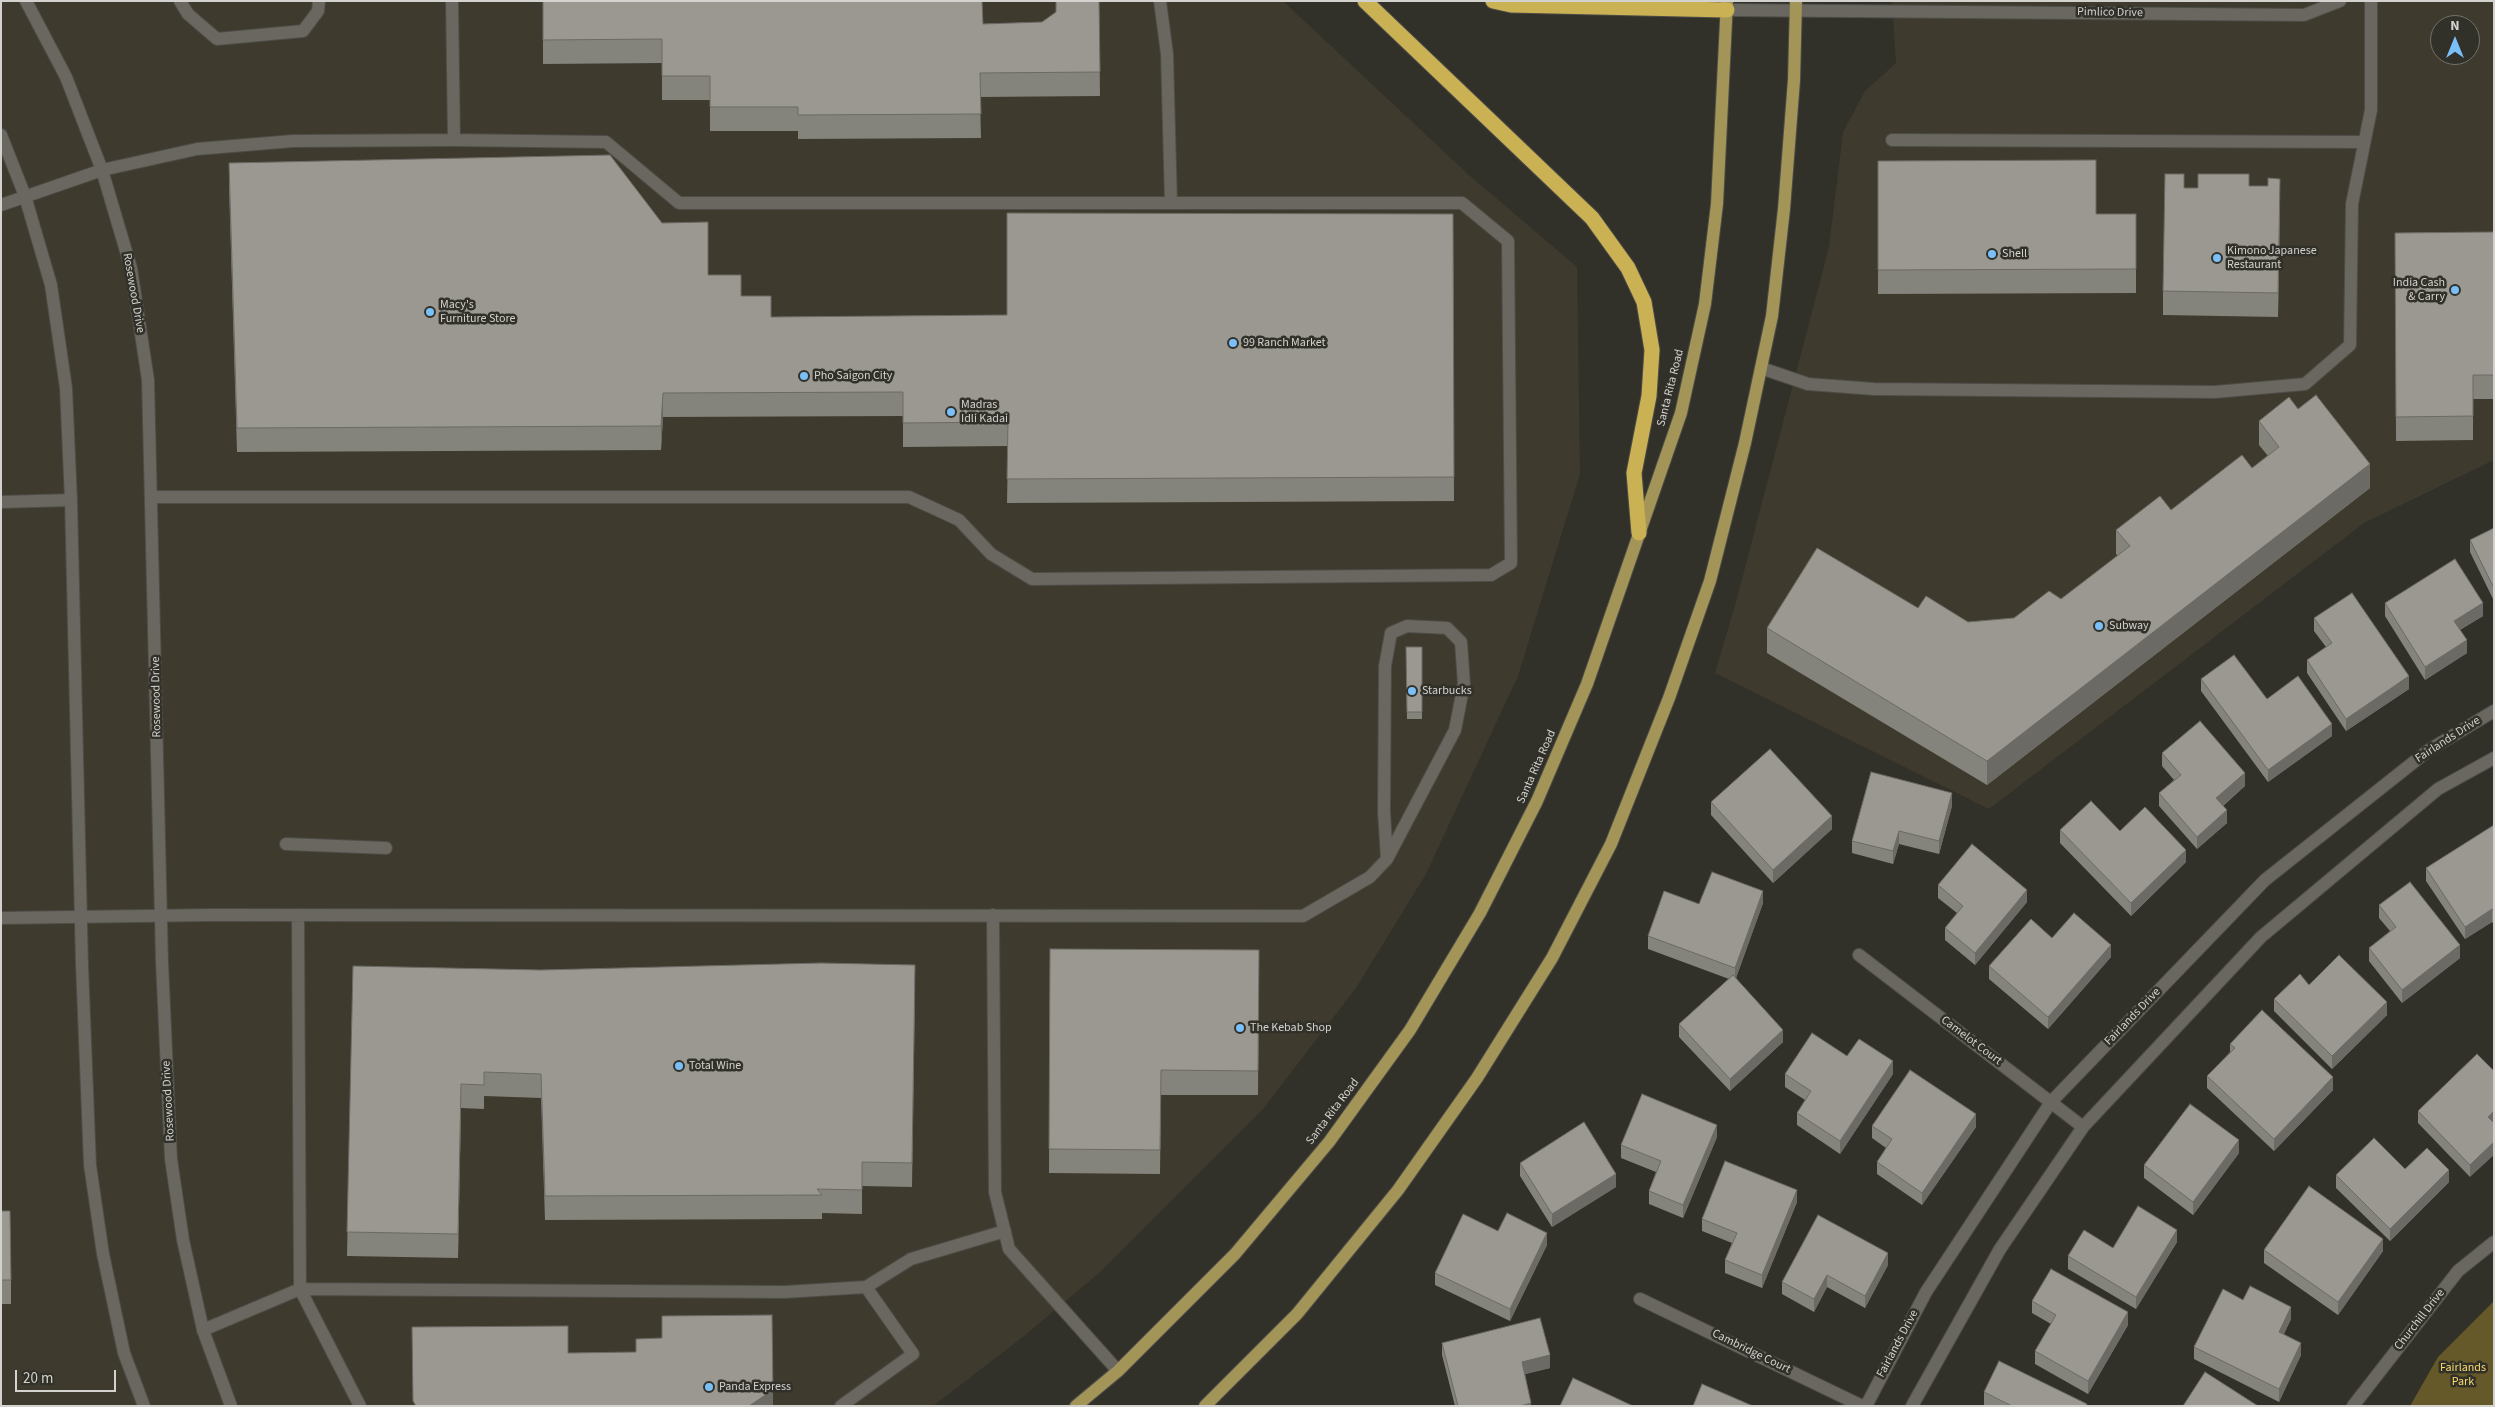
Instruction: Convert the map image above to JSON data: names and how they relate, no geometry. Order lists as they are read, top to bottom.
{
  "streets": {
    "main road": ["Santa Rita Road"],
    "street": [
      "Pimlico Drive",
      "Rosewood Drive",
      "Fairlands Drive",
      "Camelot Court",
      "Churchill Drive",
      "Cambridge Court"
    ]
  },
  "crossings": [
    ["Pimlico Drive", "Santa Rita Road"],
    ["Fairlands Drive", "Camelot Court"],
    ["Fairlands Drive", "Cambridge Court"]
  ],
  "parks": ["Fairlands Park"],
  "places": [
    "Shell",
    "Kimono Japanese Restaurant",
    "India Cash & Carry",
    "Macy's Furniture Store",
    "99 Ranch Market",
    "Pho Saigon City",
    "Madras Idli Kadai",
    "Subway",
    "Starbucks",
    "The Kebab Shop",
    "Total Wine",
    "Panda Express"
  ],
  "scale_bar": "20 m",
  "north": "top"
}
